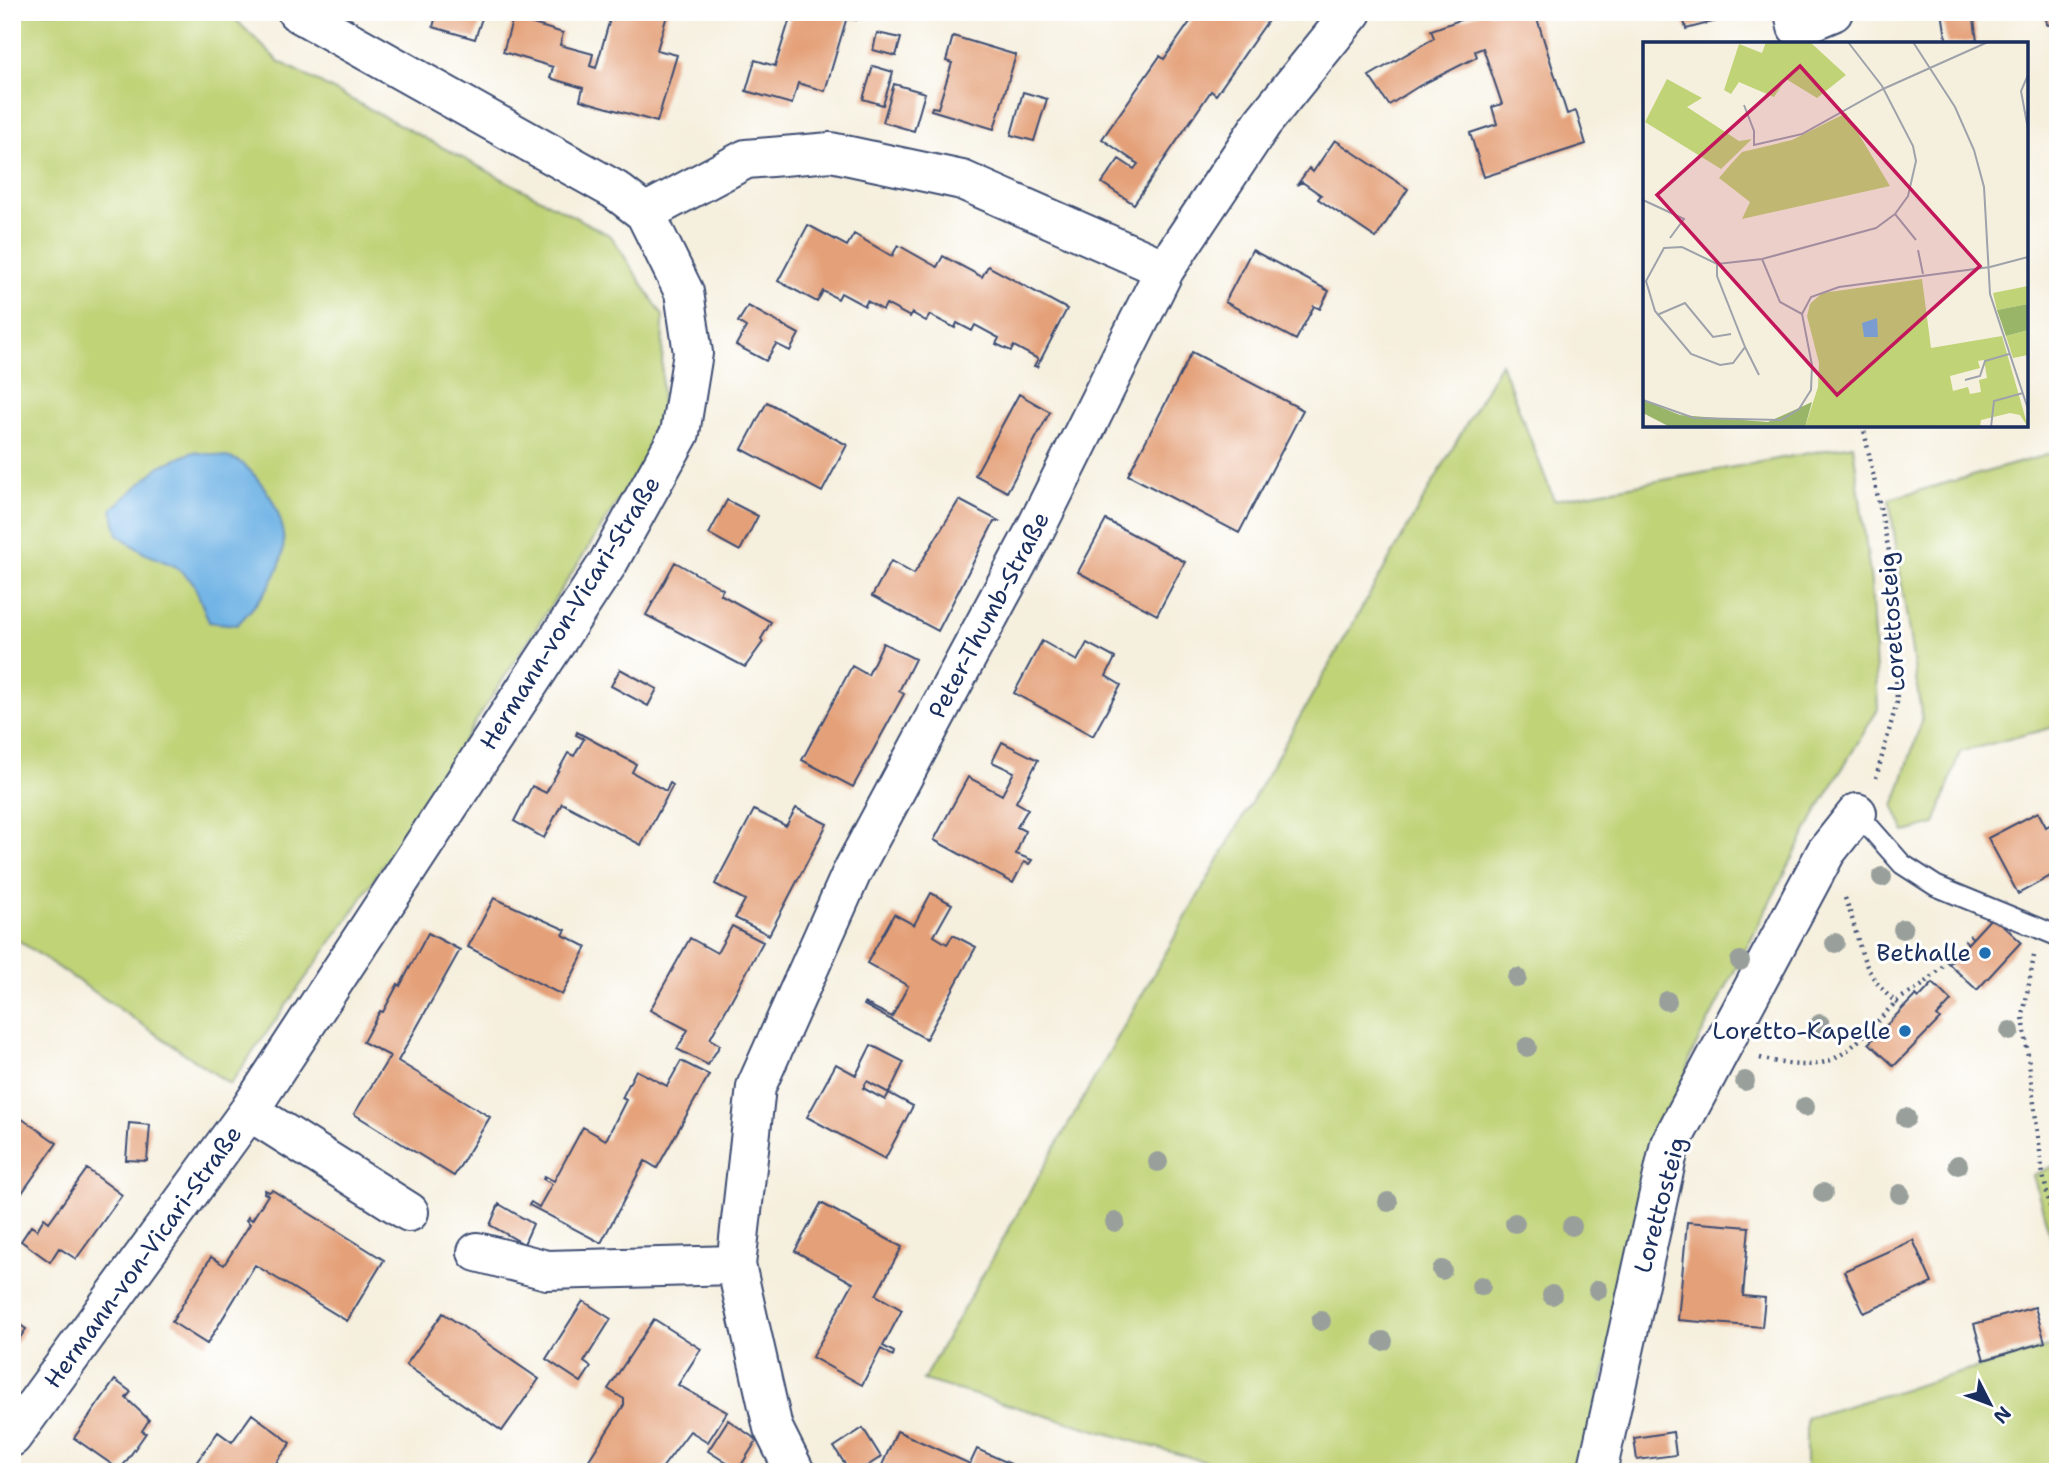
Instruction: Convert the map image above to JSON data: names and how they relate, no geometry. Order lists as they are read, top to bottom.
{
  "streets": {
    "street": ["Hermann-von-Vicari-Straße", "Peter-Thumb-Straße", "Lorettosteig"]
  },
  "places": ["Bethalle", "Loretto-Kapelle"],
  "north": "bottom right"
}
